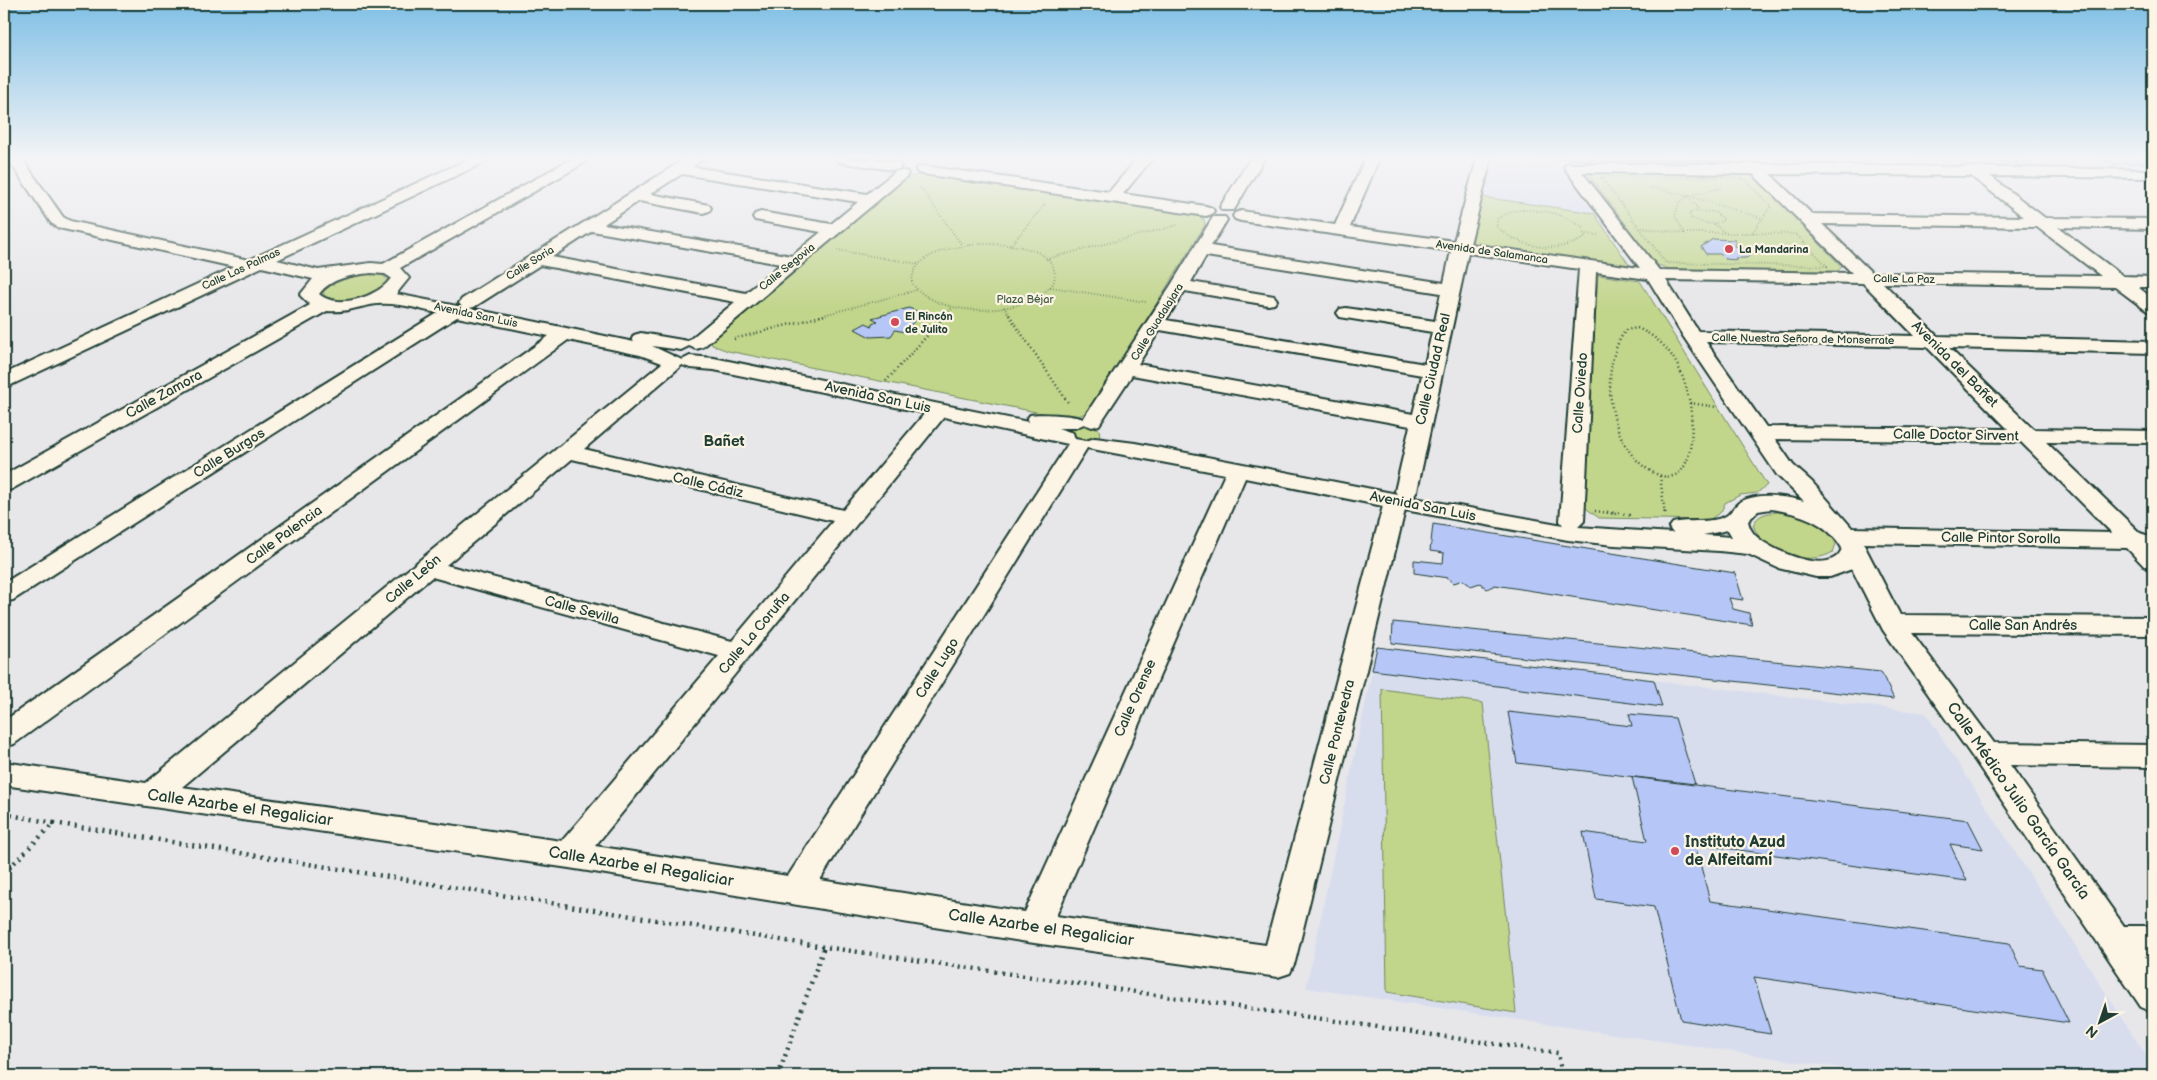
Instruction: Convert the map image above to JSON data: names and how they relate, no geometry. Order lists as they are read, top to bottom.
{
  "streets": {
    "street": [
      "Avenida de Salamanca",
      "Calle Soria",
      "Calle Segovia",
      "Calle Las Palmas",
      "Calle La Paz",
      "Avenida San Luis",
      "Calle Guadalajara",
      "Calle Nuestra Señora de Monserrate",
      "Avenida del Bañet",
      "Calle Ciudad Real",
      "Calle Oviedo",
      "Calle Zamora",
      "Calle Doctor Sirvent",
      "Calle Burgos",
      "Calle Cádiz",
      "Calle Palencia",
      "Calle Pintor Sorolla",
      "Calle León",
      "Calle Sevilla",
      "Calle San Andrés",
      "Calle La Coruña",
      "Calle Lugo",
      "Calle Orense",
      "Calle Pontevedra",
      "Calle Médico Julio García García",
      "Calle Azarbe el Regaliciar"
    ]
  },
  "crossings": [
    ["Avenida de Salamanca", "Calle La Paz"],
    ["Avenida de Salamanca", "Calle Guadalajara"],
    ["Avenida de Salamanca", "Calle Ciudad Real"],
    ["Avenida de Salamanca", "Calle Oviedo"],
    ["Avenida de Salamanca", "Calle Médico Julio García García"],
    ["Calle Soria", "Avenida San Luis"],
    ["Calle Soria", "Calle Burgos"],
    ["Calle Segovia", "Avenida San Luis"],
    ["Calle Segovia", "Calle León"],
    ["Calle La Paz", "Avenida del Bañet"],
    ["Calle La Paz", "Calle Médico Julio García García"],
    ["Avenida San Luis", "Calle Guadalajara"],
    ["Avenida San Luis", "Calle Ciudad Real"],
    ["Avenida San Luis", "Calle Oviedo"],
    ["Avenida San Luis", "Calle Burgos"],
    ["Avenida San Luis", "Calle Palencia"],
    ["Avenida San Luis", "Calle León"],
    ["Avenida San Luis", "Calle La Coruña"],
    ["Avenida San Luis", "Calle Lugo"],
    ["Avenida San Luis", "Calle Orense"],
    ["Avenida San Luis", "Calle Pontevedra"],
    ["Calle Guadalajara", "Calle Lugo"],
    ["Calle Nuestra Señora de Monserrate", "Avenida del Bañet"],
    ["Calle Nuestra Señora de Monserrate", "Calle Médico Julio García García"],
    ["Avenida del Bañet", "Calle Doctor Sirvent"],
    ["Avenida del Bañet", "Calle Pintor Sorolla"],
    ["Calle Ciudad Real", "Calle Pontevedra"],
    ["Calle Doctor Sirvent", "Calle Médico Julio García García"],
    ["Calle Cádiz", "Calle León"],
    ["Calle Cádiz", "Calle La Coruña"],
    ["Calle Pintor Sorolla", "Calle Médico Julio García García"],
    ["Calle León", "Calle Sevilla"],
    ["Calle León", "Calle Azarbe el Regaliciar"],
    ["Calle Sevilla", "Calle La Coruña"],
    ["Calle San Andrés", "Calle Médico Julio García García"],
    ["Calle La Coruña", "Calle Azarbe el Regaliciar"],
    ["Calle Lugo", "Calle Azarbe el Regaliciar"],
    ["Calle Orense", "Calle Azarbe el Regaliciar"],
    ["Calle Pontevedra", "Calle Azarbe el Regaliciar"]
  ],
  "districts": ["Bañet"],
  "parks": ["Plaza Béjar"],
  "places": ["La Mandarina", "El Rincón de Julito", "Instituto Azud de Alfeitamí"],
  "north": "bottom left"
}
